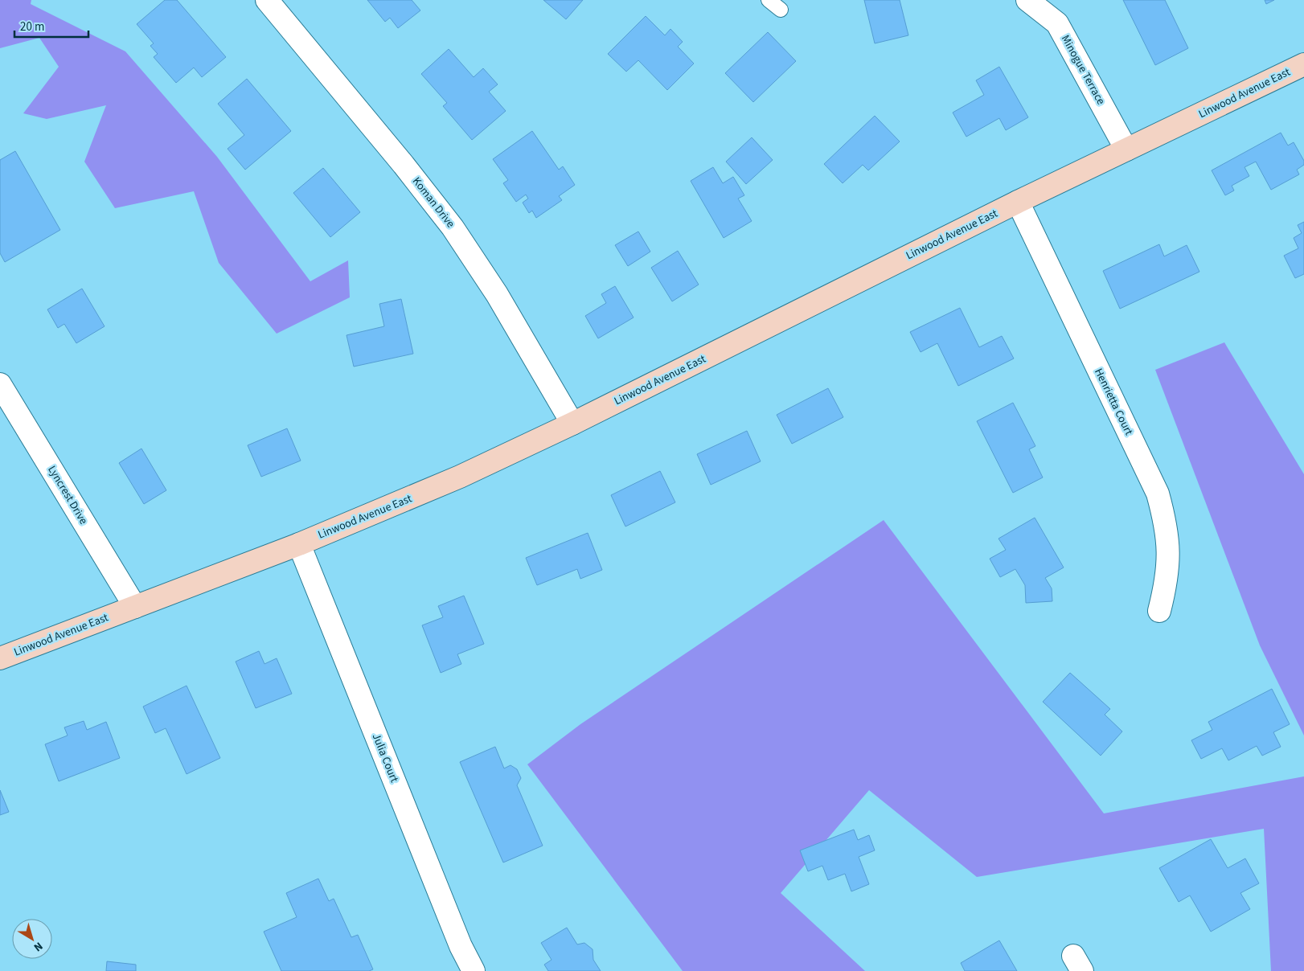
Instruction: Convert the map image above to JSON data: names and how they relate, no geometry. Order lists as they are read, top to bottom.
{
  "streets": {
    "main road": ["Linwood Avenue East"],
    "street": [
      "Minogue Terrace",
      "Koman Drive",
      "Henrietta Court",
      "Lyncrest Drive",
      "Julia Court"
    ]
  },
  "crossings": [
    ["Minogue Terrace", "Linwood Avenue East"],
    ["Linwood Avenue East", "Koman Drive"],
    ["Linwood Avenue East", "Henrietta Court"],
    ["Linwood Avenue East", "Lyncrest Drive"],
    ["Linwood Avenue East", "Julia Court"]
  ],
  "scale_bar": "20 m",
  "north": "bottom right"
}
